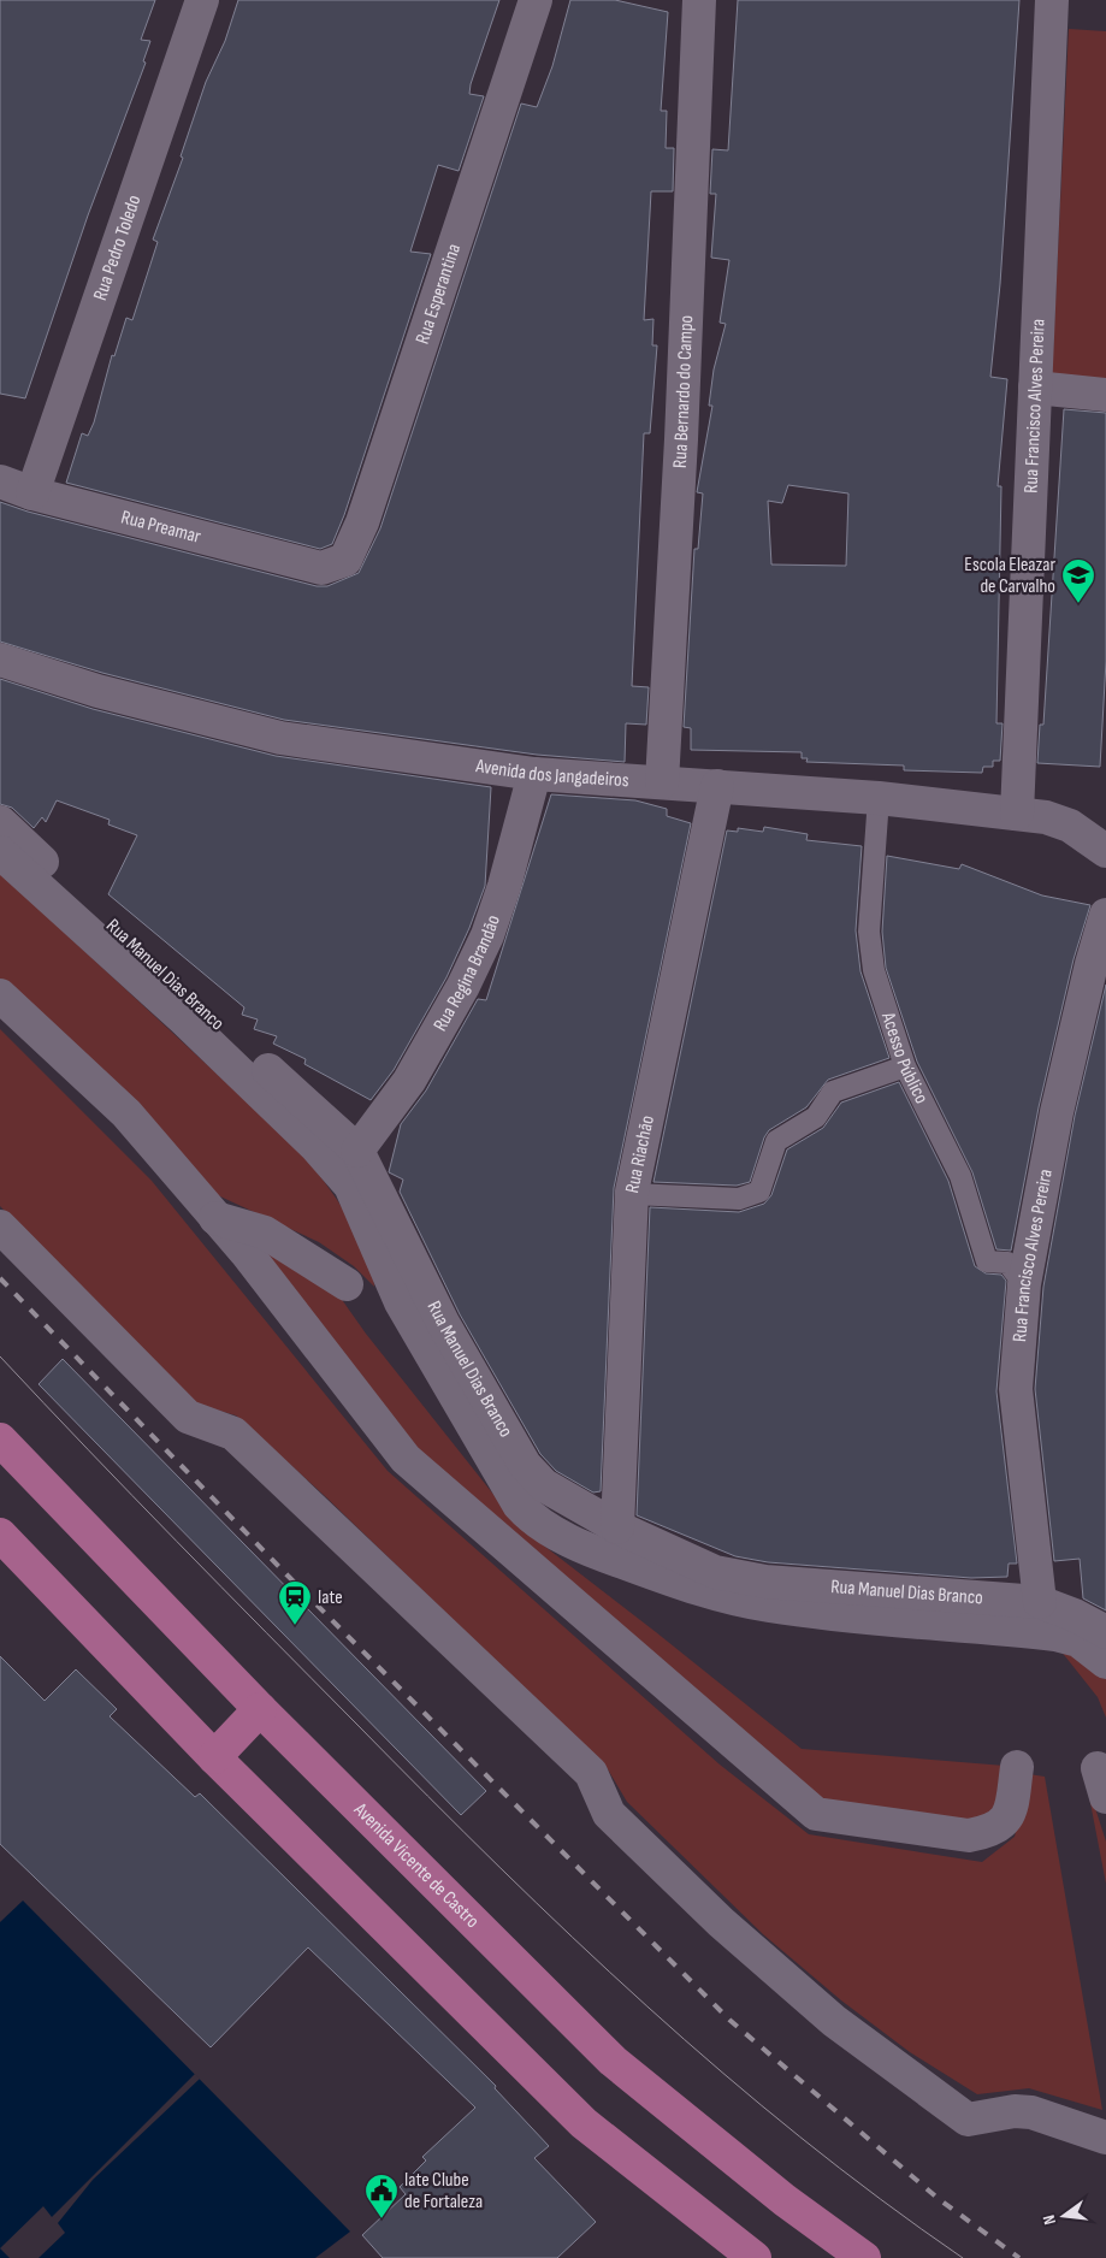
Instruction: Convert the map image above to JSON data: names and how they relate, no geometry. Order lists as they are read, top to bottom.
{
  "streets": {
    "main road": ["Avenida Vicente de Castro"],
    "street": [
      "Rua Pedro Toledo",
      "Rua Esperantina",
      "Rua Bernardo do Campo",
      "Rua Francisco Alves Pereira",
      "Rua Preamar",
      "Avenida dos Jangadeiros",
      "Rua Regina Brandão",
      "Rua Manuel Dias Branco",
      "Rua Riachão"
    ],
    "lane": ["Acesso Público"]
  },
  "crossings": [
    ["Rua Pedro Toledo", "Rua Preamar"],
    ["Rua Esperantina", "Rua Preamar"],
    ["Rua Bernardo do Campo", "Avenida dos Jangadeiros"],
    ["Rua Francisco Alves Pereira", "Avenida dos Jangadeiros"],
    ["Rua Francisco Alves Pereira", "Rua Manuel Dias Branco"],
    ["Rua Francisco Alves Pereira", "Acesso Público"],
    ["Avenida dos Jangadeiros", "Rua Regina Brandão"],
    ["Avenida dos Jangadeiros", "Acesso Público"],
    ["Avenida dos Jangadeiros", "Rua Riachão"],
    ["Rua Regina Brandão", "Rua Manuel Dias Branco"],
    ["Rua Manuel Dias Branco", "Rua Riachão"]
  ],
  "places": {
    "school or university": ["Escola Eleazar de Carvalho"],
    "station": ["Iate"],
    "public building": ["Iate Clube de Fortaleza"]
  },
  "north": "left"
}
